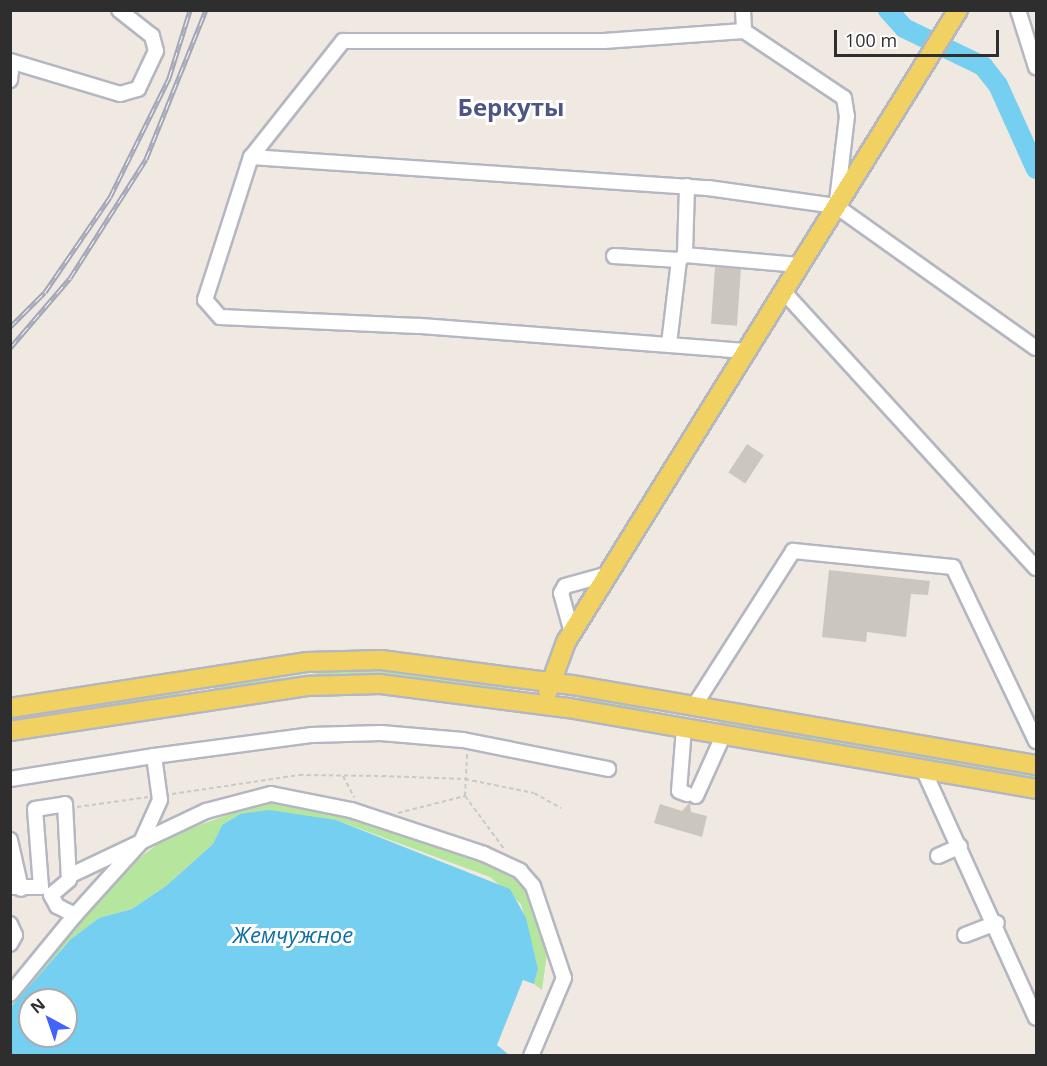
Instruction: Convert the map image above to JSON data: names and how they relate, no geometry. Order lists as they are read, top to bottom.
{
  "districts": ["Беркуты"],
  "water": ["Жемчужное"],
  "scale_bar": "100 m",
  "north": "top left"
}
